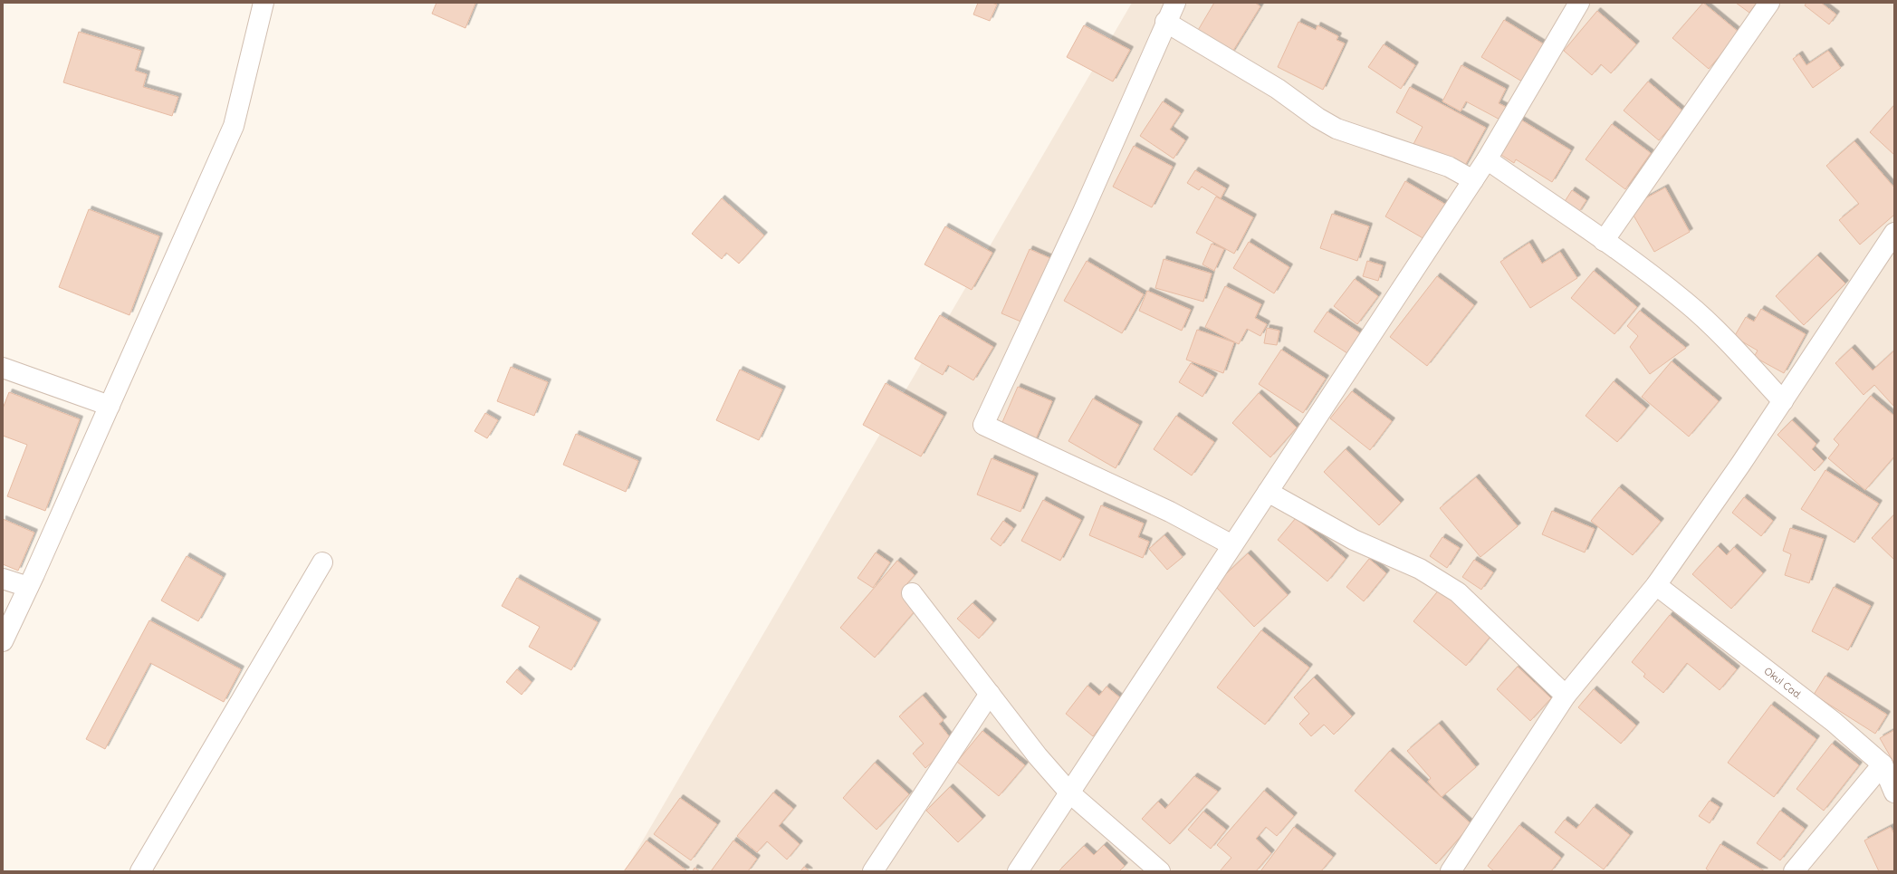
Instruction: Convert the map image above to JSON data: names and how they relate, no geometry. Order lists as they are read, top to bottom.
{
  "streets": {
    "street": ["Okul Cad."]
  }
}
